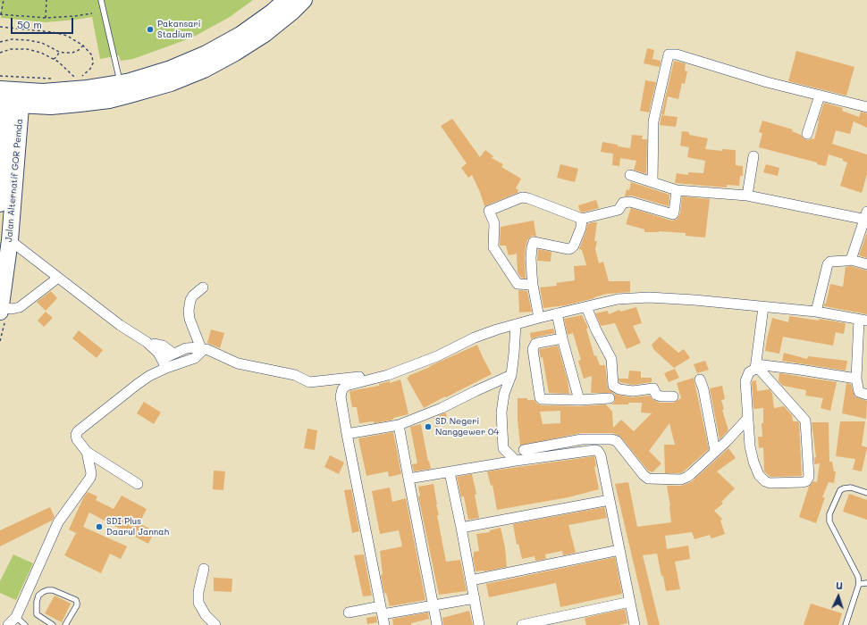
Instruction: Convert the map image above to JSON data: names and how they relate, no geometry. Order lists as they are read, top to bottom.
{
  "streets": {
    "main road": ["Jalan Alternatif GOR Pemda"]
  },
  "places": ["Pakansari Stadium", "SD Negeri Nanggewer 04", "SDI Plus Daarul Jannah"],
  "scale_bar": "50 m",
  "north": "top"
}
